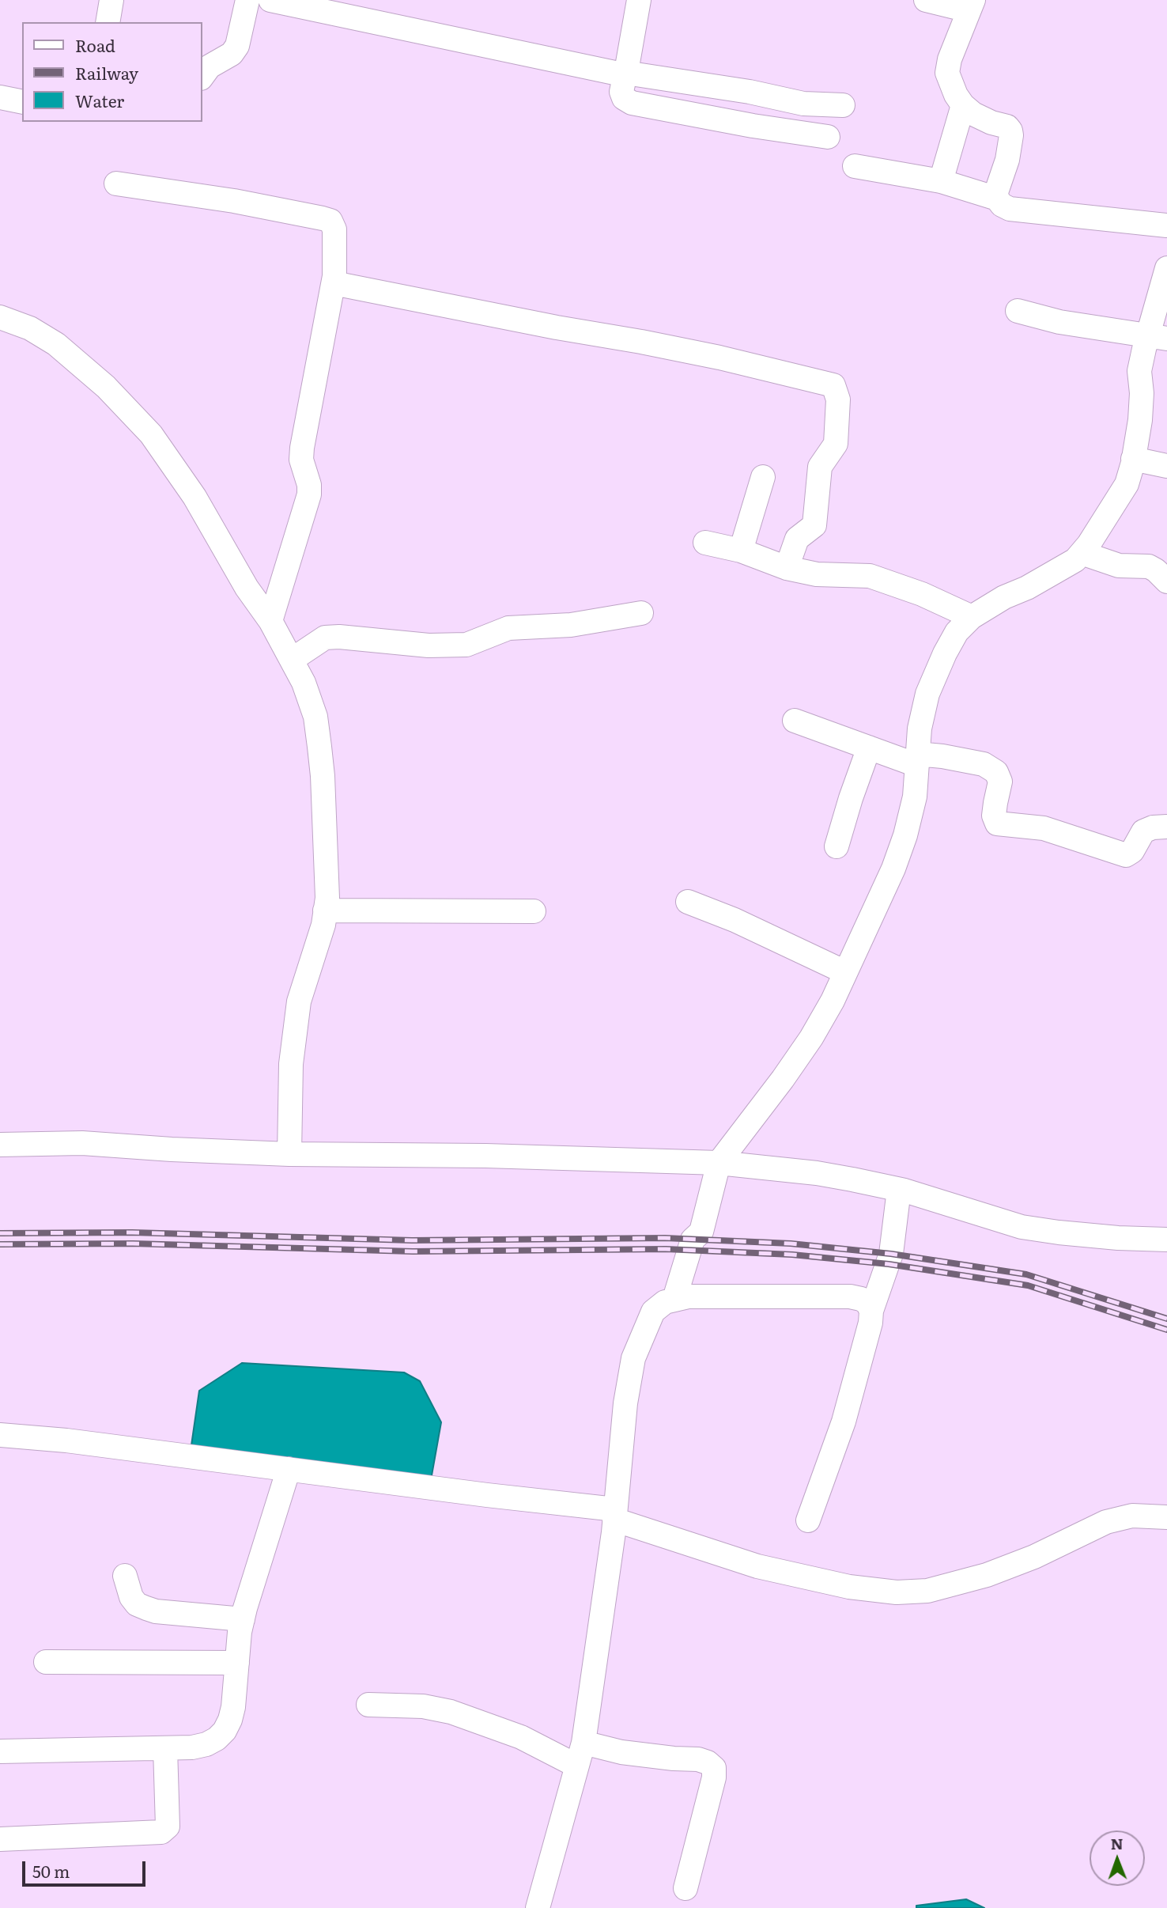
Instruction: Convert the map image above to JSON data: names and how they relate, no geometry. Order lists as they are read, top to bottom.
{
  "legend": ["Road", "Railway", "Water"],
  "scale_bar": "50 m",
  "north": "top"
}
